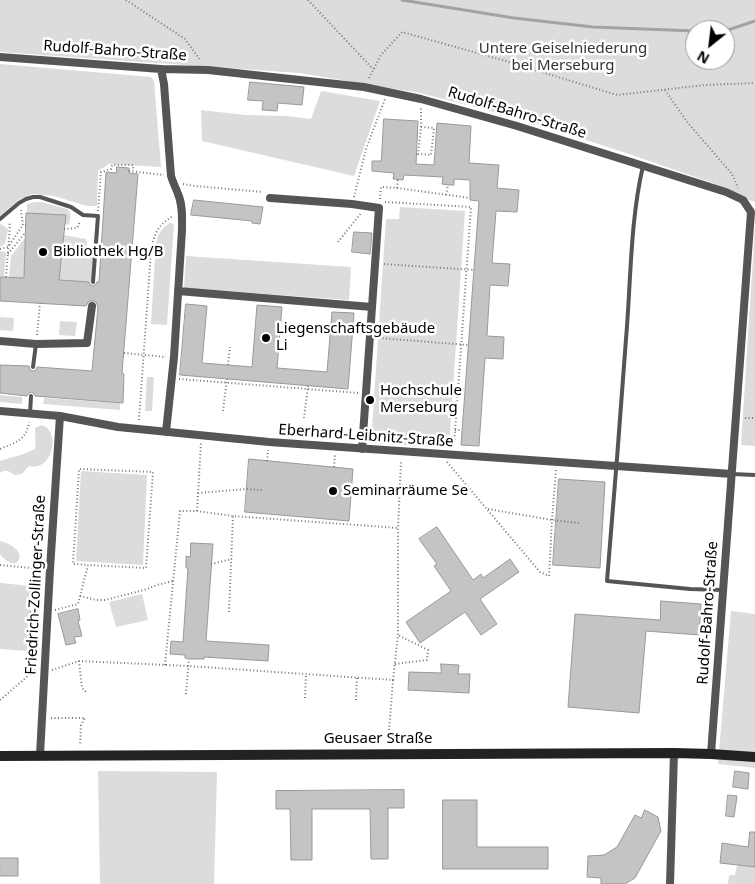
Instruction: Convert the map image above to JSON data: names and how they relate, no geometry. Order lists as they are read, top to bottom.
{
  "streets": {
    "street": [
      "Rudolf-Bahro-Straße",
      "Eberhard-Leibnitz-Straße",
      "Friedrich-Zollinger-Straße",
      "Geusaer Straße"
    ]
  },
  "crossings": [
    ["Rudolf-Bahro-Straße", "Eberhard-Leibnitz-Straße"],
    ["Rudolf-Bahro-Straße", "Geusaer Straße"],
    ["Eberhard-Leibnitz-Straße", "Friedrich-Zollinger-Straße"],
    ["Friedrich-Zollinger-Straße", "Geusaer Straße"]
  ],
  "parks": ["Untere Geiselniederung bei Merseburg"],
  "places": [
    "Bibliothek Hg/B",
    "Liegenschaftsgebäude Li",
    "Hochschule Merseburg",
    "Seminarräume Se"
  ],
  "north": "bottom left"
}
